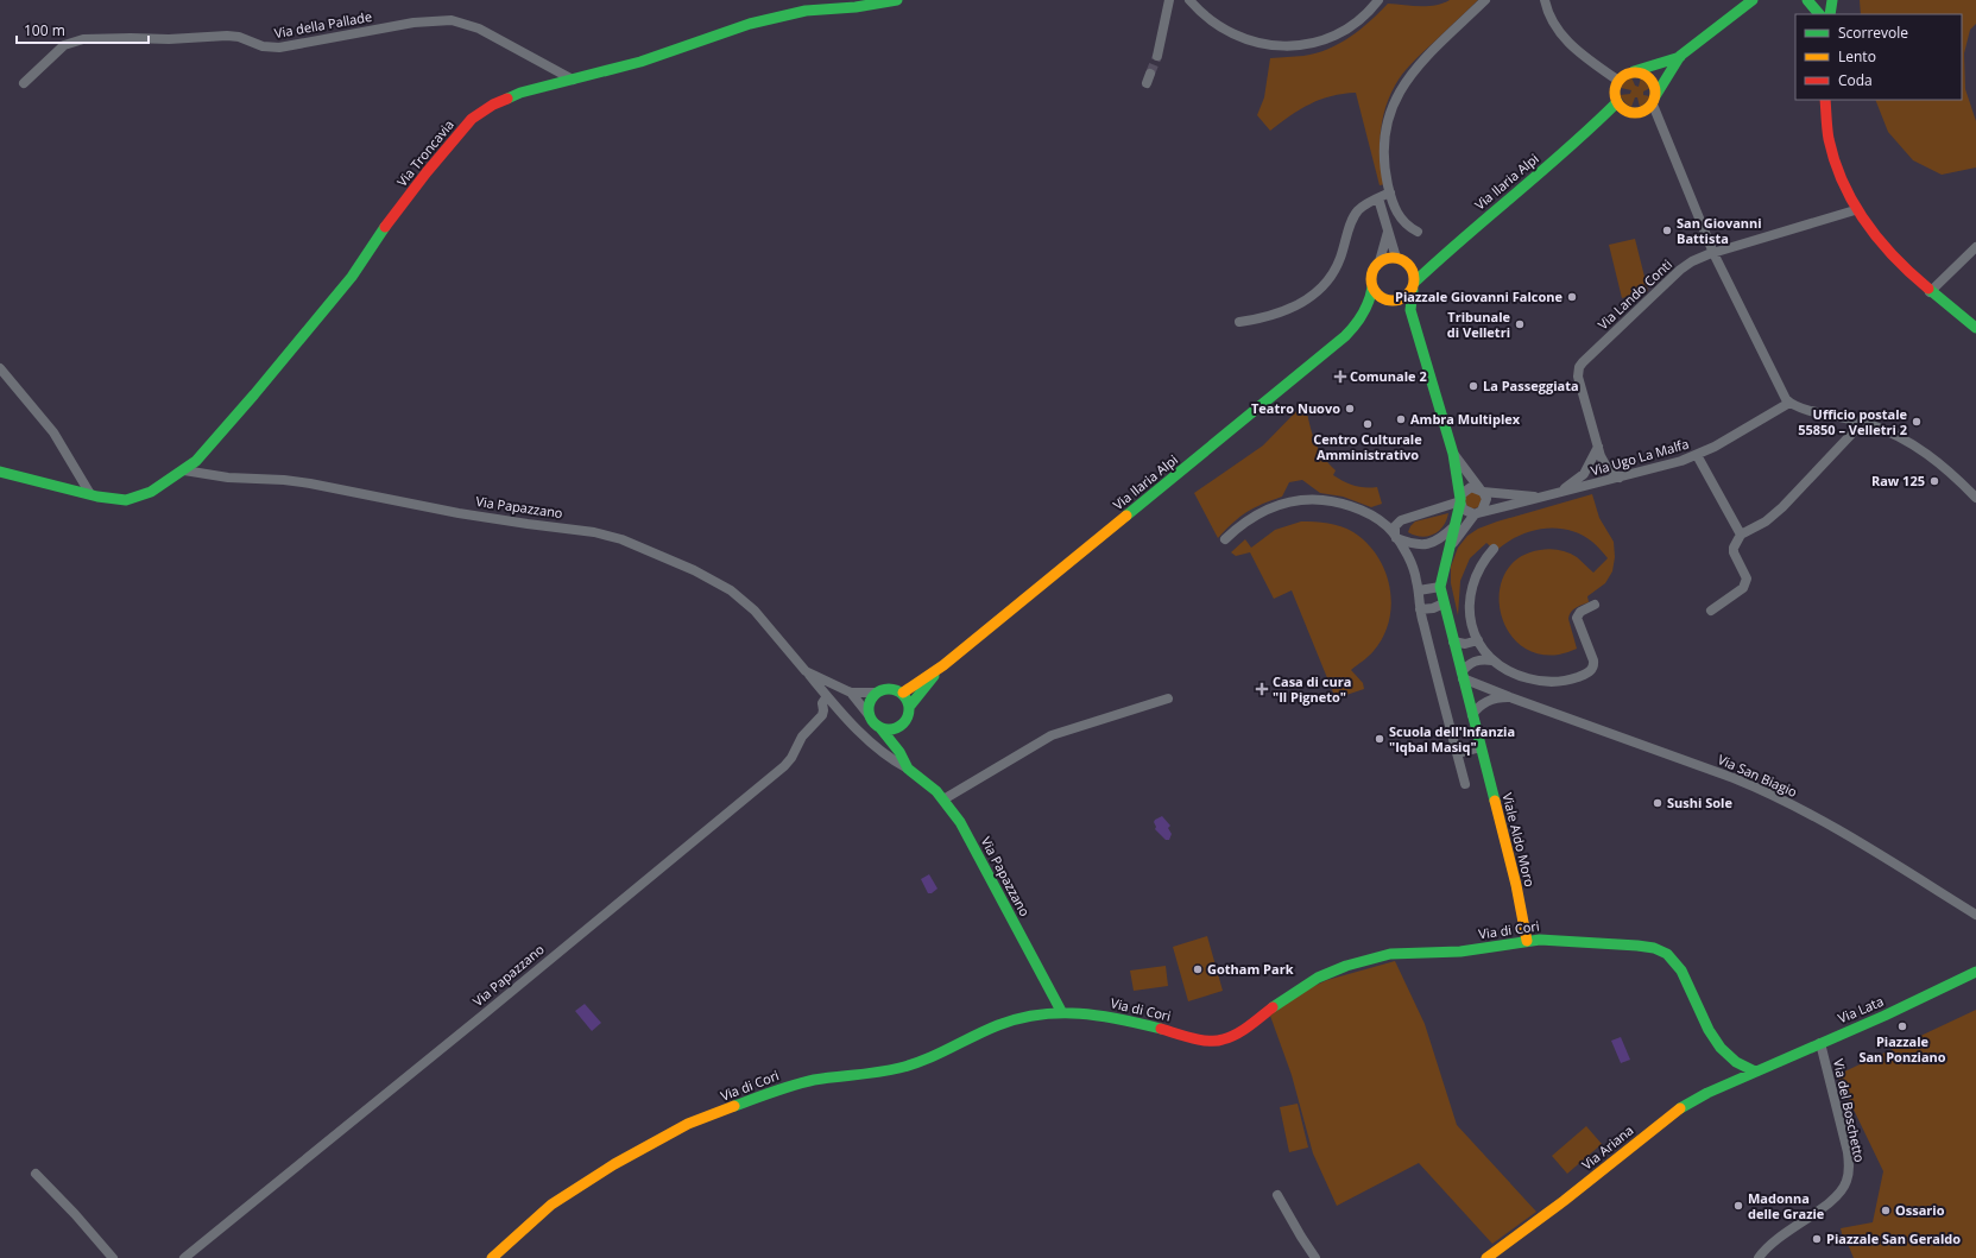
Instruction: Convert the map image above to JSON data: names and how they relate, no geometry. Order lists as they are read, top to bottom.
{
  "streets": {
    "street": [
      "Via della Pallade",
      "Via Troncavia",
      "Via Ilaria Alpi",
      "Via Lando Conti",
      "Via Ugo La Malfa",
      "Via Papazzano",
      "Via San Biagio",
      "Viale Aldo Moro",
      "Via di Cori",
      "Via Lata",
      "Via del Boschetto",
      "Via Ariana"
    ]
  },
  "crossings": [
    ["Via della Pallade", "Via Troncavia"],
    ["Via Troncavia", "Via Papazzano"],
    ["Via Ilaria Alpi", "Via Papazzano"],
    ["Via Papazzano", "Via di Cori"],
    ["Via San Biagio", "Viale Aldo Moro"],
    ["Viale Aldo Moro", "Via di Cori"],
    ["Via di Cori", "Via Lata"],
    ["Via di Cori", "Via Ariana"],
    ["Via Lata", "Via del Boschetto"],
    ["Via Lata", "Via Ariana"]
  ],
  "places": {
    "other": [
      "San Giovanni Battista",
      "Piazzale Giovanni Falcone",
      "Tribunale di Velletri",
      "La Passeggiata",
      "Teatro Nuovo",
      "Ambra Multiplex",
      "Ufficio postale 55850 – Velletri 2",
      "Centro Culturale Amministrativo",
      "Raw 125",
      "Scuola dell'Infanzia \"Iqbal Masiq\"",
      "Sushi Sole",
      "Gotham Park",
      "Piazzale San Ponziano",
      "Madonna delle Grazie",
      "Ossario",
      "Piazzale San Geraldo"
    ],
    "health": ["Comunale 2", "Casa di cura \"Il Pigneto\""]
  },
  "legend": ["Scorrevole", "Lento", "Coda"],
  "scale_bar": "100 m"
}
